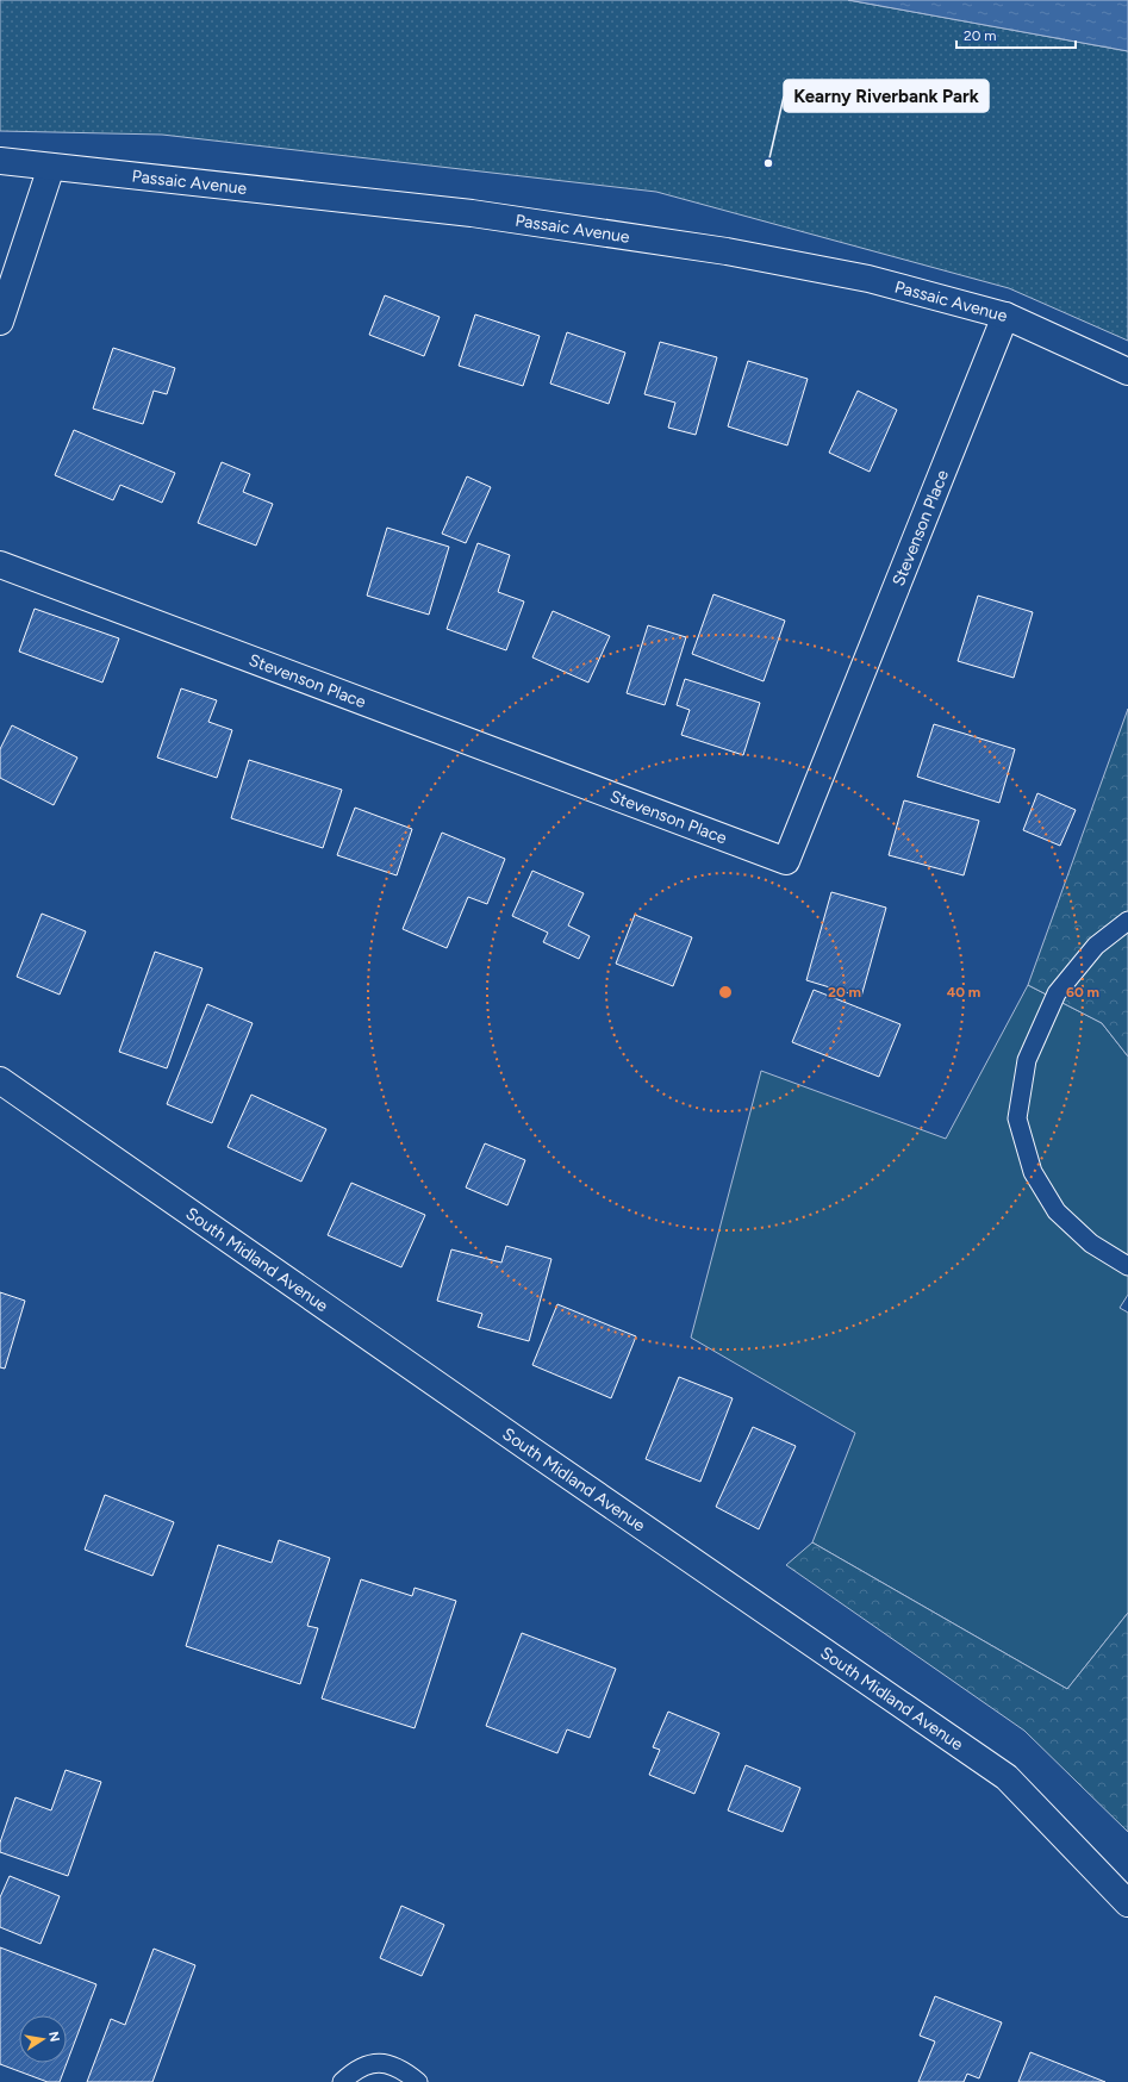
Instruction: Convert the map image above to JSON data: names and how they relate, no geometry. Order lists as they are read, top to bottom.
{
  "streets": {
    "street": ["Passaic Avenue", "Stevenson Place", "South Midland Avenue"]
  },
  "crossings": [
    ["Passaic Avenue", "Stevenson Place"]
  ],
  "places": ["Kearny Riverbank Park"],
  "scale_bar": "20 m",
  "north": "right",
  "rings": ["20 m", "40 m", "60 m"]
}
